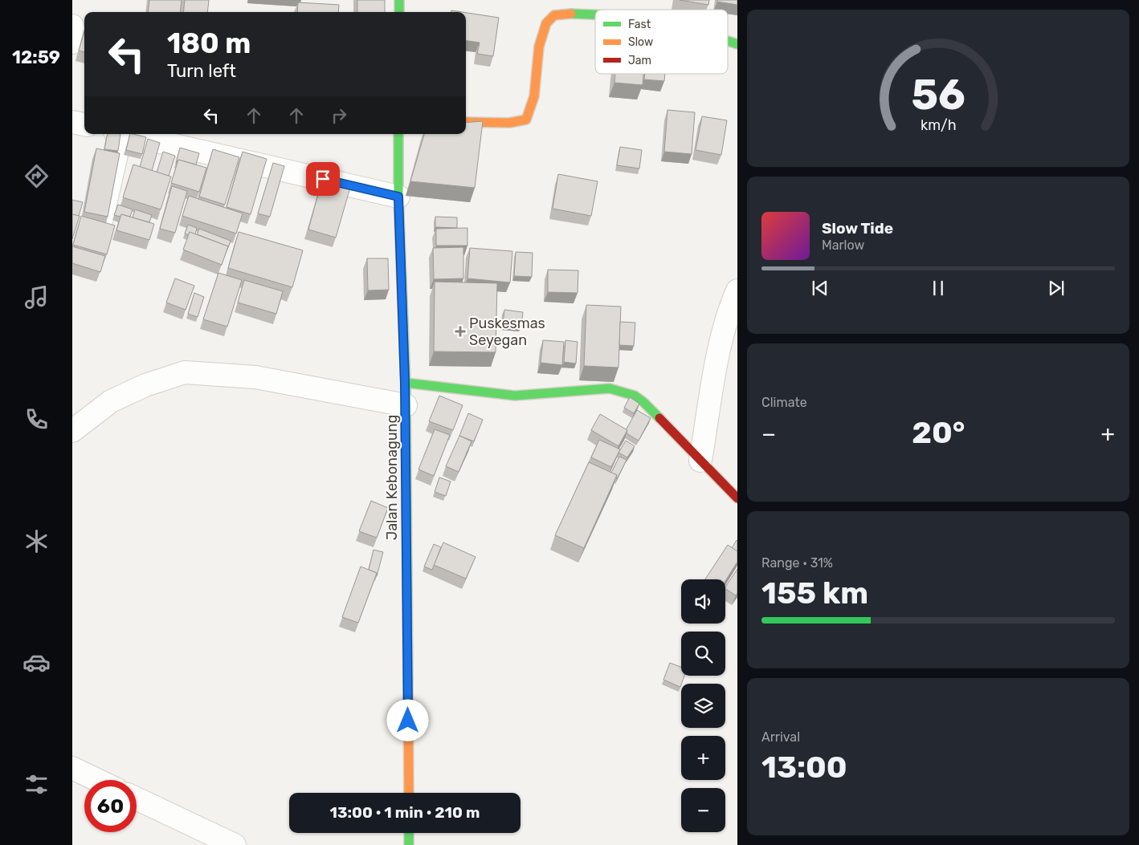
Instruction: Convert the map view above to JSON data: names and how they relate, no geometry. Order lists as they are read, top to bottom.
{
  "streets": {
    "street": ["Jalan Kebonagung"]
  },
  "places": {
    "health": ["Puskesmas Seyegan"]
  },
  "legend": ["Fast", "Slow", "Jam"],
  "page": {
    "tabs": "12:59",
    "turn": ["180 m", "Turn left"],
    "song": ["Slow Tide", "Marlow"],
    "tile": [
      "Climate",
      ["Range · 31%", "155 km"],
      ["Arrival", "13:00"]
    ],
    "heat": ["−", "20°", "+"],
    "map_buttons": ["+", "−"],
    "limit": "60",
    "trip": "13:00 · 1 min · 210 m",
    "gauge": ["56", "km/h"]
  }
}
